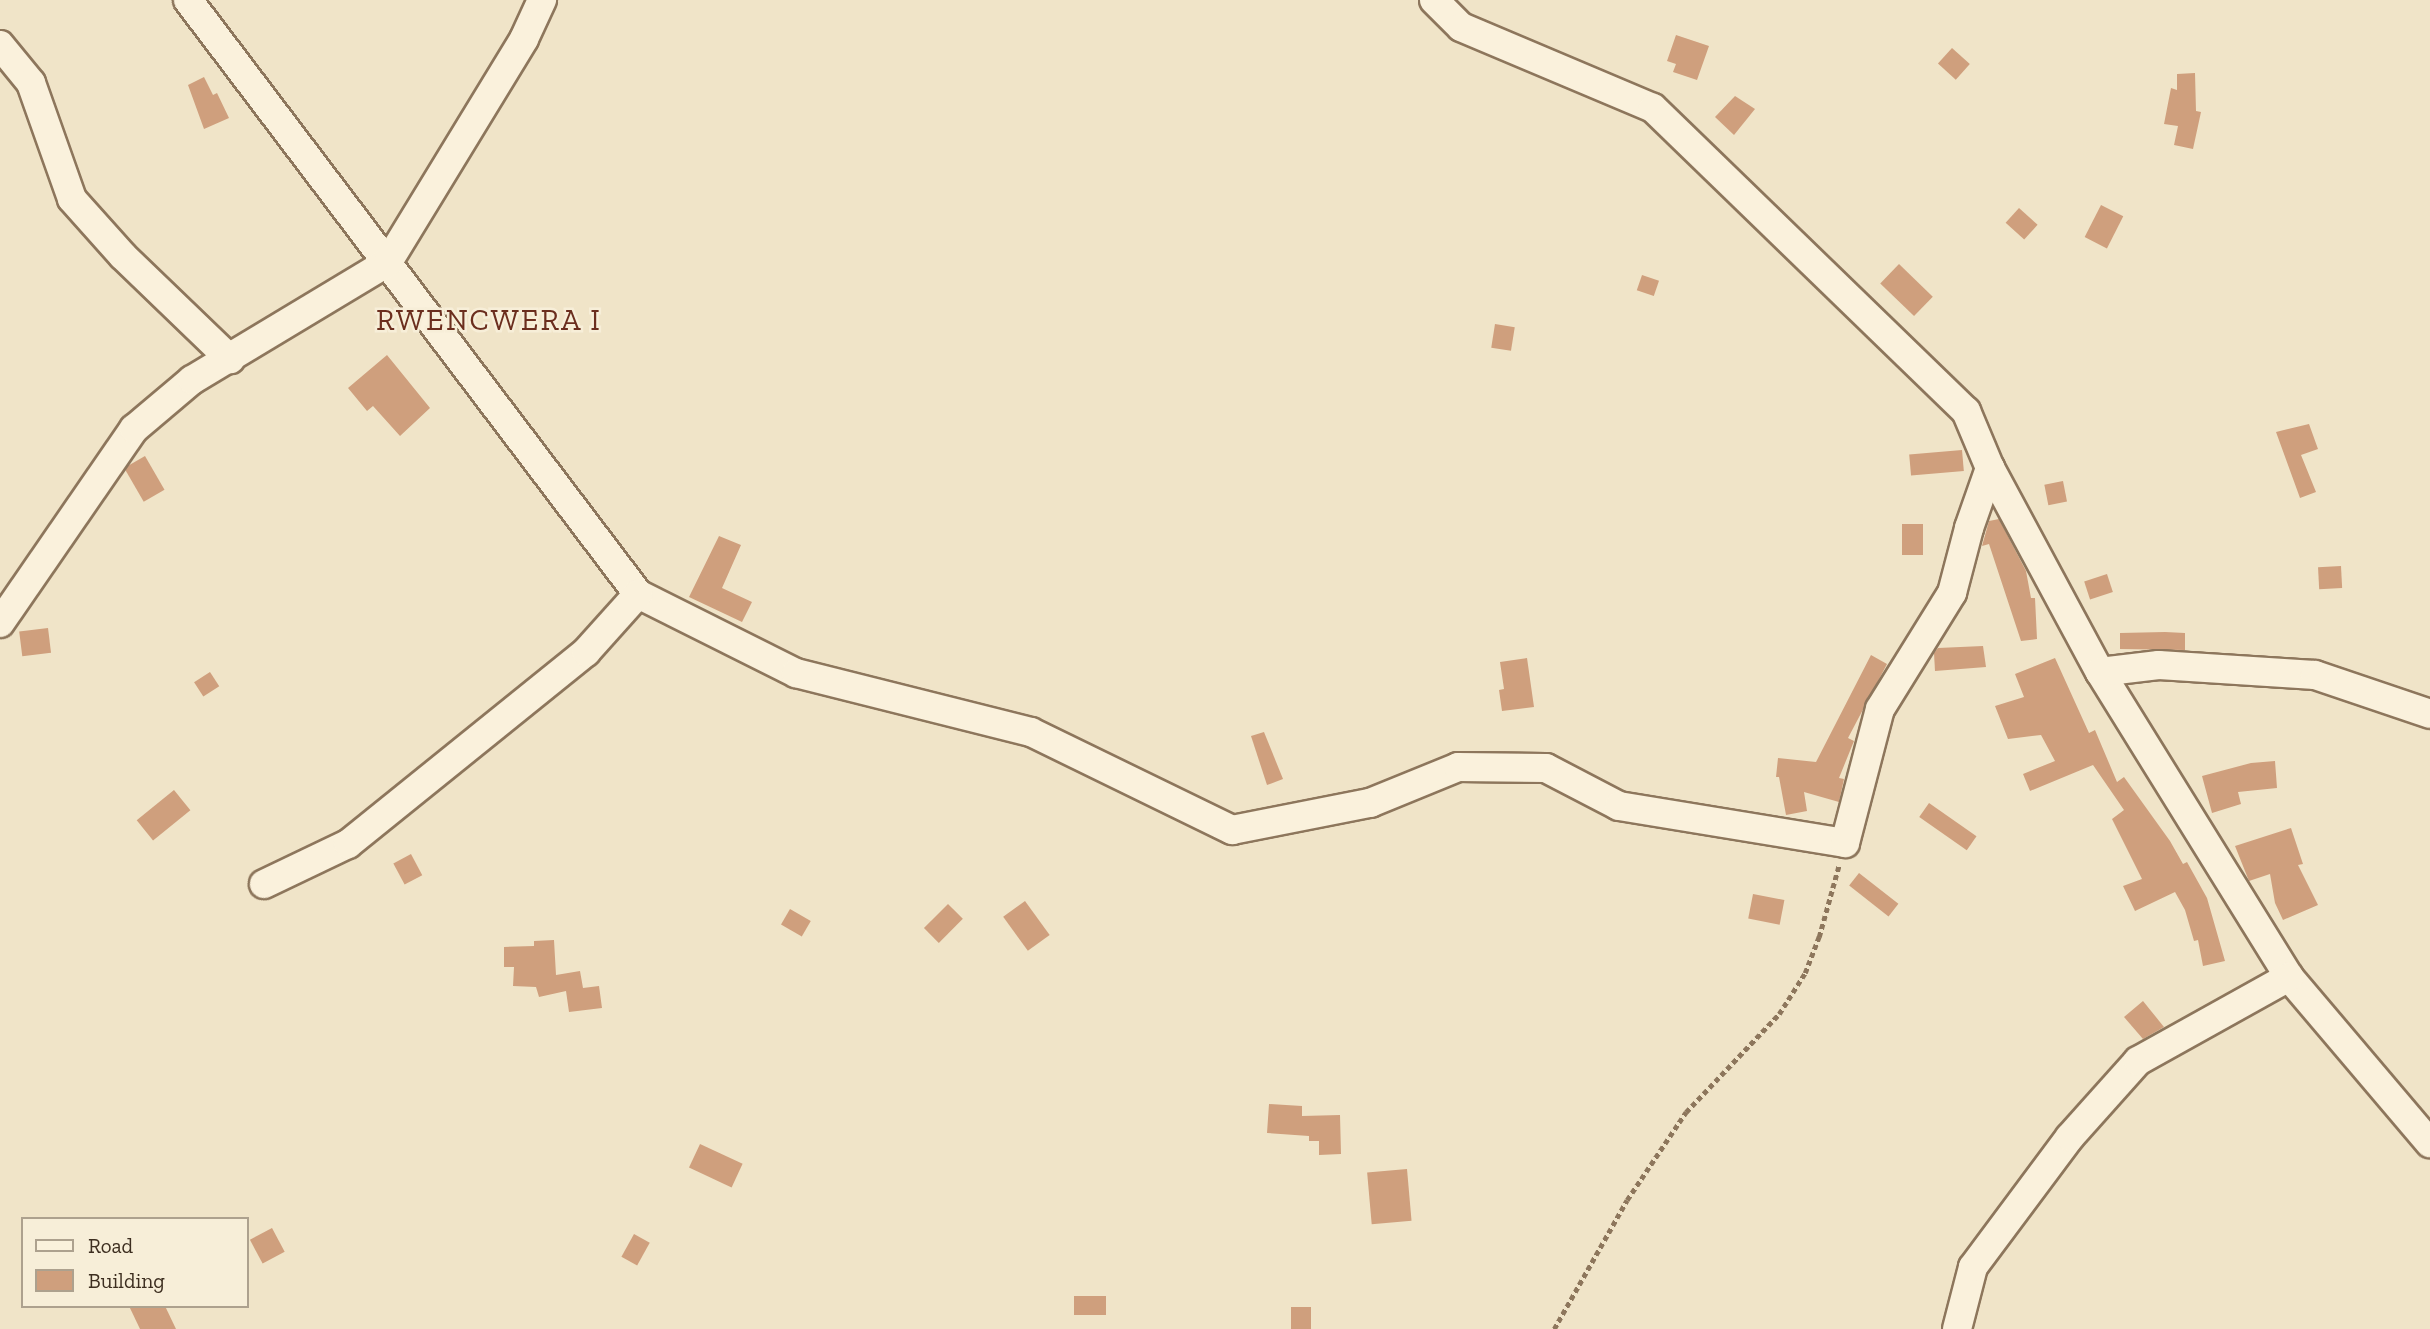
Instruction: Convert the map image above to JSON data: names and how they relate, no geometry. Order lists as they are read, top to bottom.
{
  "districts": ["RWENCWERA I"],
  "legend": ["Road", "Building"]
}
